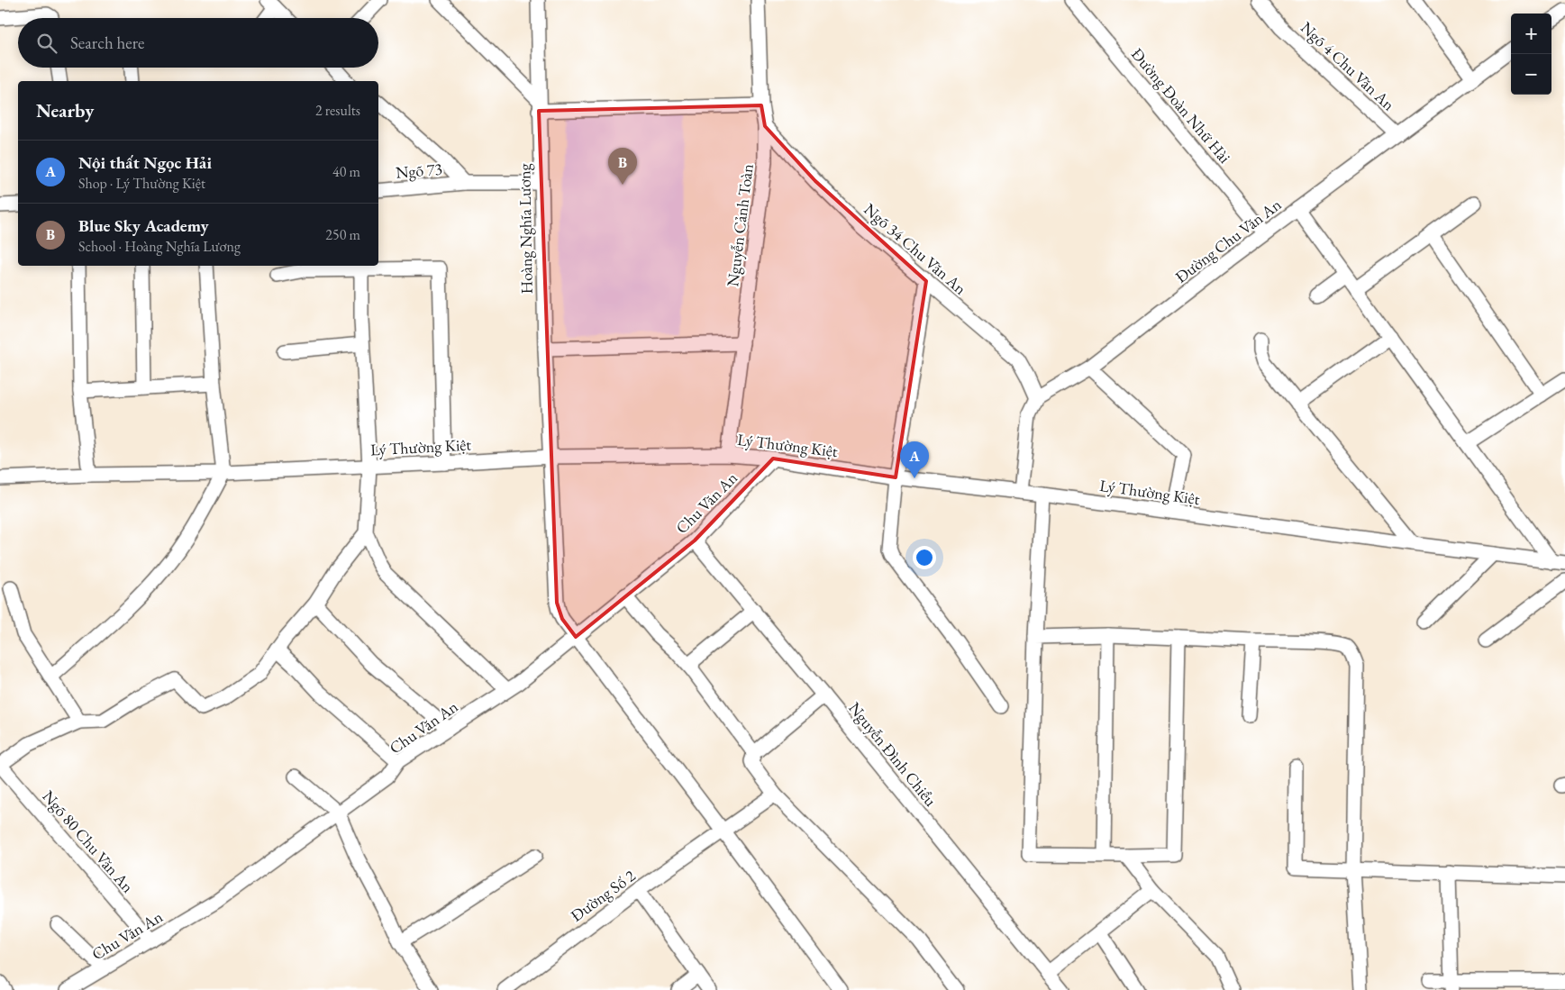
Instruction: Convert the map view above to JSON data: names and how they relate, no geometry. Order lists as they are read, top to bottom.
{
  "streets": {
    "street": [
      "Ngõ 4 Chu Văn An",
      "Đường Đoàn Nhữ Hài",
      "Ngõ 73",
      "Nguyễn Cảnh Toàn",
      "Hoàng Nghĩa Lương",
      "Đường Chu Văn An",
      "Ngõ 34 Chu Văn An",
      "Lý Thường Kiệt",
      "Chu Văn An",
      "Nguyễn Đình Chiểu",
      "Ngõ 80 Chu Văn An",
      "Đường Số 2"
    ]
  },
  "crossings": [
    ["Ngõ 4 Chu Văn An", "Đường Chu Văn An"],
    ["Đường Đoàn Nhữ Hài", "Đường Chu Văn An"],
    ["Ngõ 73", "Hoàng Nghĩa Lương"],
    ["Nguyễn Cảnh Toàn", "Ngõ 34 Chu Văn An"],
    ["Nguyễn Cảnh Toàn", "Lý Thường Kiệt"],
    ["Hoàng Nghĩa Lương", "Lý Thường Kiệt"],
    ["Hoàng Nghĩa Lương", "Chu Văn An"],
    ["Hoàng Nghĩa Lương", "Đường Số 2"],
    ["Đường Chu Văn An", "Ngõ 34 Chu Văn An"],
    ["Lý Thường Kiệt", "Chu Văn An"],
    ["Chu Văn An", "Nguyễn Đình Chiểu"],
    ["Chu Văn An", "Ngõ 80 Chu Văn An"]
  ],
  "page": {
    "map_buttons": ["+", "−"],
    "search": "Search here",
    "heading": ["Nearby", "2 results"],
    "list": [
      {
        "mark": "A",
        "name": "Nội thất Ngọc Hải",
        "note": "Shop · Lý Thường Kiệt",
        "value": "40 m"
      },
      {
        "mark": "B",
        "name": "Blue Sky Academy",
        "note": "School · Hoàng Nghĩa Lương",
        "value": "250 m"
      }
    ],
    "pins": ["B", "A"]
  }
}
